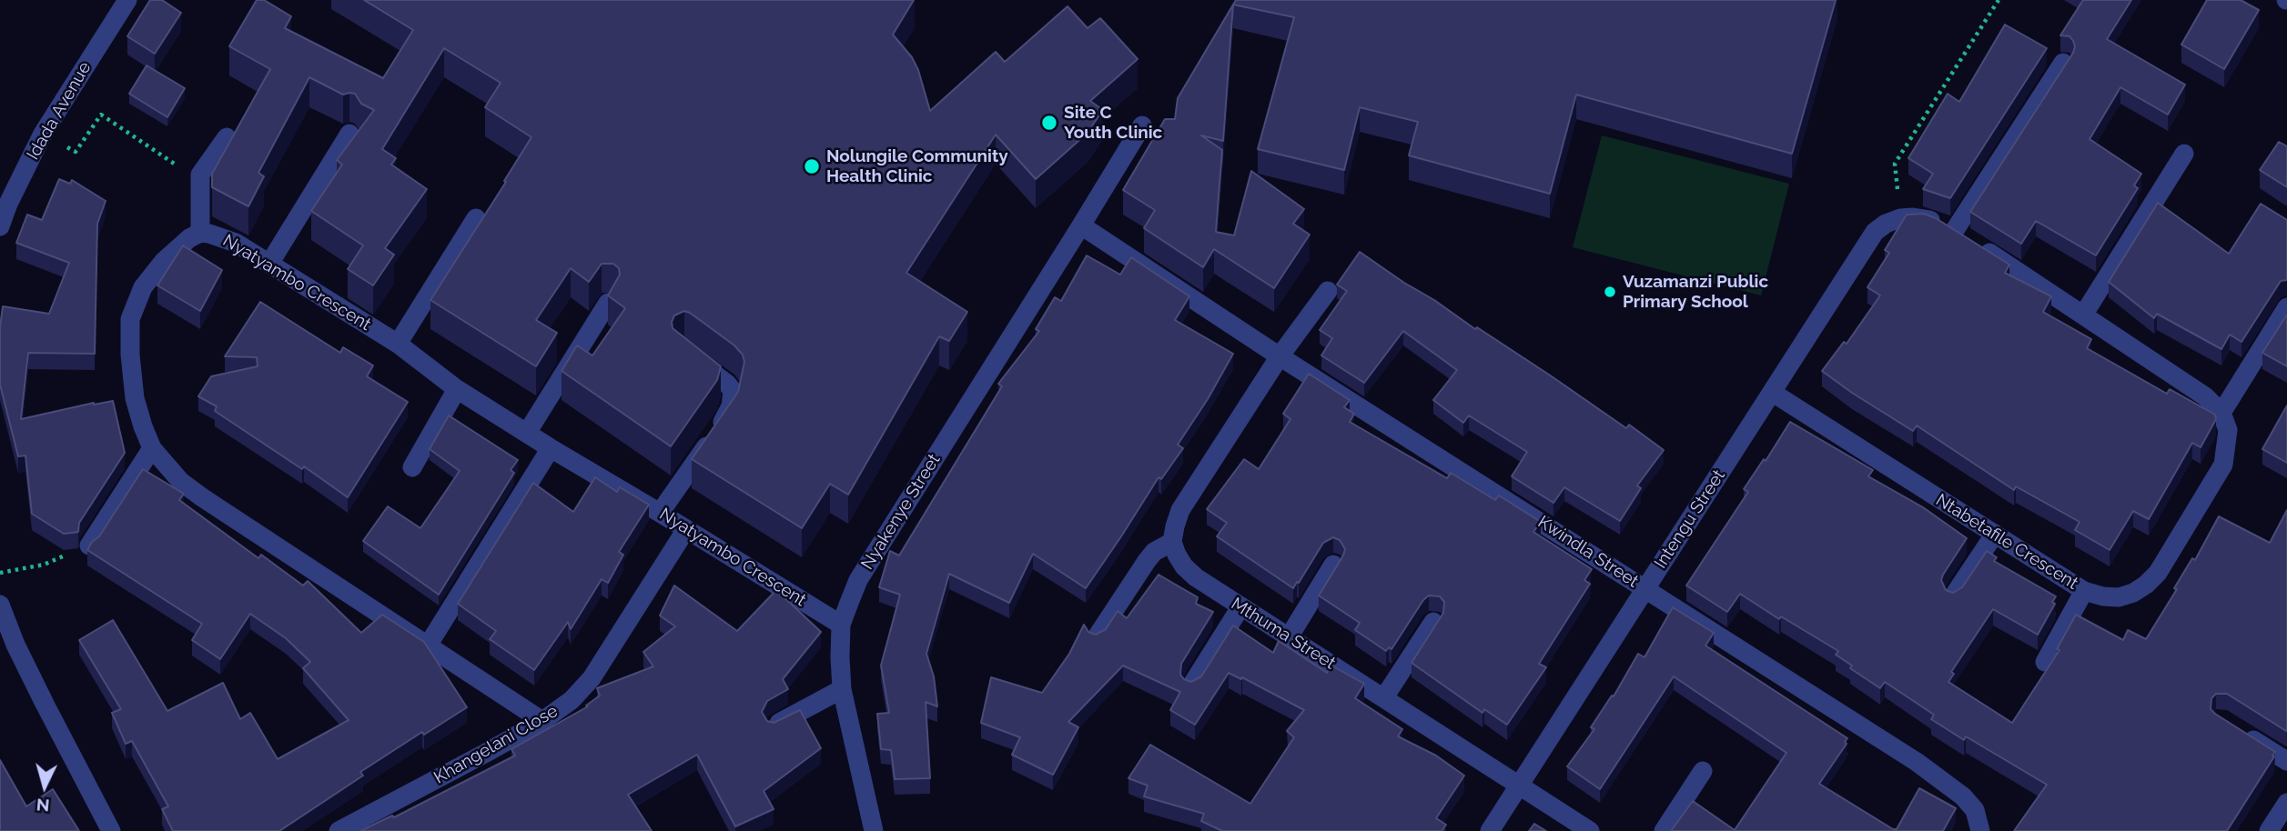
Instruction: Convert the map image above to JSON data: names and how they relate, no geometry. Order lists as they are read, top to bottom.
{
  "streets": {
    "street": [
      "Idada Avenue",
      "Nyatyambo Crescent",
      "Nyakenye Street",
      "Intengu Street",
      "Ntabetafile Crescent",
      "Kwindla Street",
      "Mthuma Street",
      "Khangelani Close"
    ]
  },
  "crossings": [
    ["Nyatyambo Crescent", "Nyakenye Street"],
    ["Nyatyambo Crescent", "Khangelani Close"],
    ["Nyakenye Street", "Kwindla Street"],
    ["Intengu Street", "Ntabetafile Crescent"],
    ["Intengu Street", "Kwindla Street"],
    ["Intengu Street", "Mthuma Street"]
  ],
  "places": ["Site C Youth Clinic", "Nolungile Community Health Clinic", "Vuzamanzi Public Primary School"],
  "north": "bottom"
}
